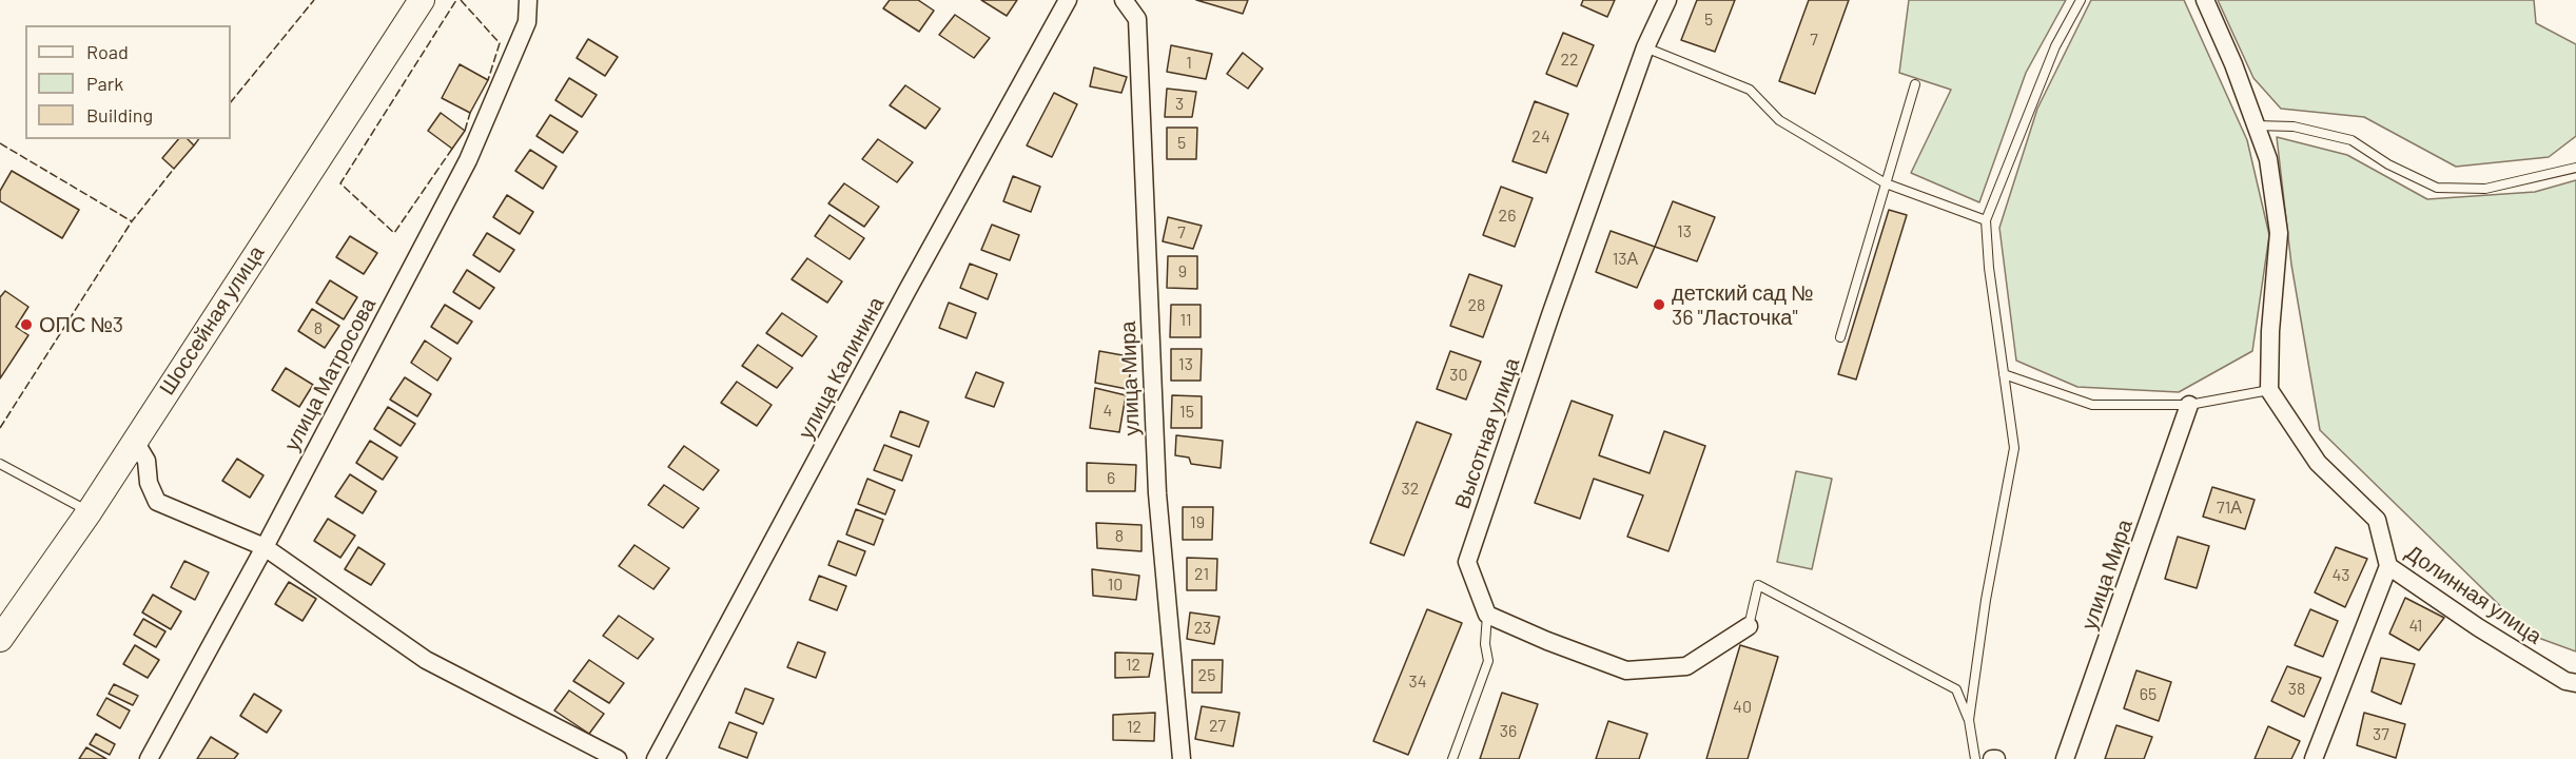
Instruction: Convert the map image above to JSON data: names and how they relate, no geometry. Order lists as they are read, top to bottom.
{
  "streets": {
    "street": [
      "Шоссейная улица",
      "улица Калинина",
      "улица Матросова",
      "улица Мира",
      "Высотная улица",
      "Долинная улица"
    ]
  },
  "places": ["детский сад № 36 \"Ласточка\"", "ОПС №3"],
  "house_numbers": [
    "5",
    "7",
    "22",
    "1",
    "3",
    "24",
    "5",
    "26",
    "13",
    "7",
    "13А",
    "9",
    "28",
    "11",
    "8",
    "13",
    "30",
    "4",
    "15",
    "6",
    "32",
    "71А",
    "19",
    "8",
    "21",
    "43",
    "10",
    "41",
    "23",
    "12",
    "25",
    "34",
    "38",
    "65",
    "40",
    "27",
    "12",
    "36",
    "37"
  ],
  "legend": ["Road", "Park", "Building"]
}
